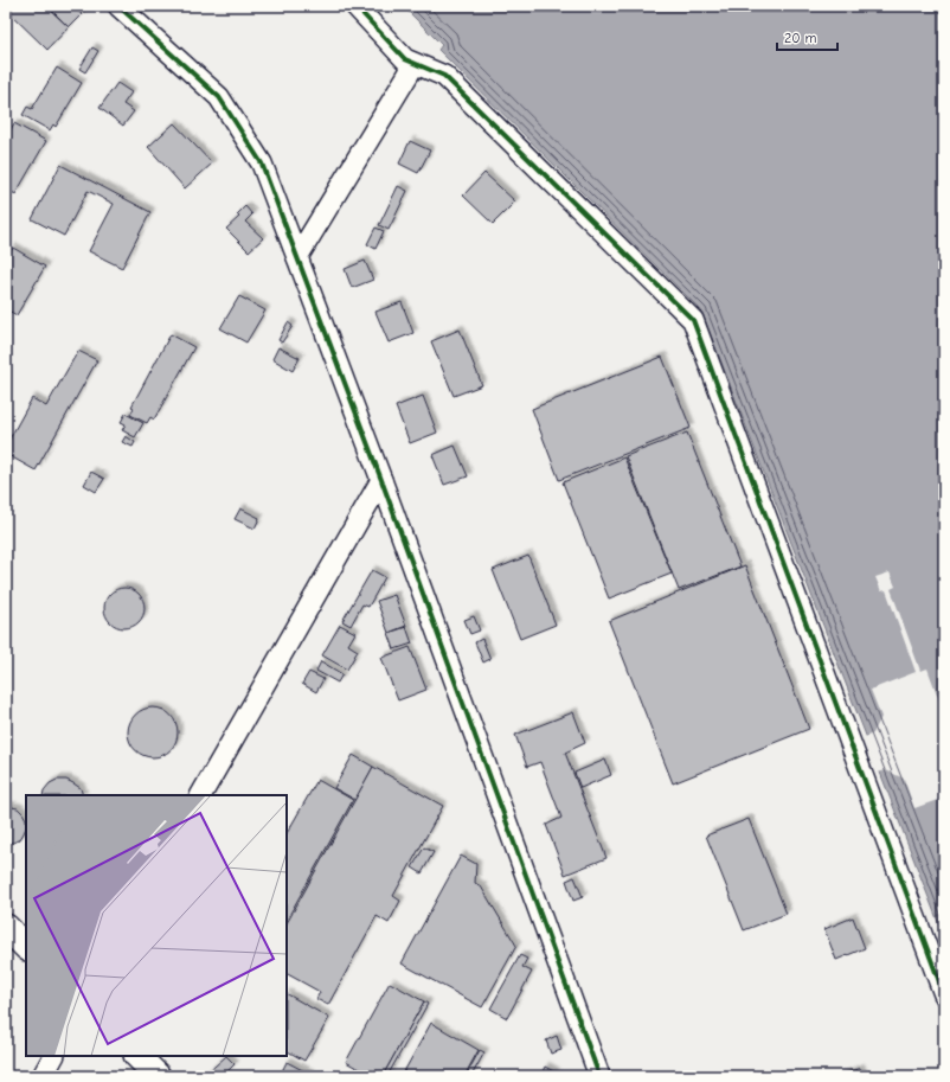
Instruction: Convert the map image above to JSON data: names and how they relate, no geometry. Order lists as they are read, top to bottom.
{
  "scale_bar": "20 m"
}
